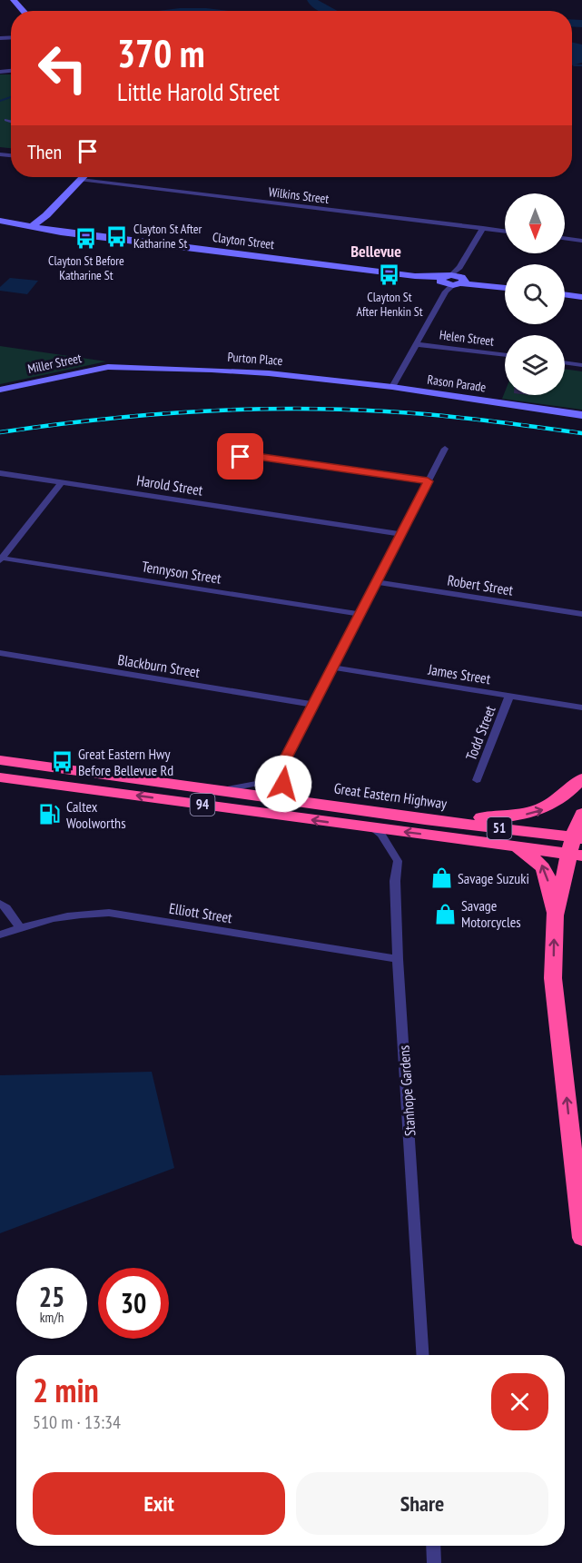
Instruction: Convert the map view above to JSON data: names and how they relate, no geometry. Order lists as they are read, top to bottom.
{
  "streets": {
    "highway": ["Great Eastern Highway", "94", "51"],
    "main road": [
      "Clayton Street",
      "Purton Place",
      "Miller Street",
      "Rason Parade"
    ],
    "street": [
      "Wilkins Street",
      "Helen Street",
      "Harold Street",
      "Tennyson Street",
      "Robert Street",
      "Blackburn Street",
      "James Street",
      "Todd Street",
      "Elliott Street",
      "Stanhope Gardens"
    ]
  },
  "crossings": [
    ["Purton Place", "Miller Street"],
    ["Purton Place", "Rason Parade"],
    ["James Street", "Todd Street"],
    ["Great Eastern Highway", "94"],
    ["94", "Stanhope Gardens"],
    ["Elliott Street", "Stanhope Gardens"]
  ],
  "districts": ["Bellevue"],
  "places": {
    "bus stop": [
      "Clayton St After Katharine St",
      "Clayton St Before Katharine St",
      "Clayton St After Henkin St",
      "Great Eastern Hwy Before Bellevue Rd"
    ],
    "fuel station": ["Caltex Woolworths"],
    "shop": ["Savage Suzuki", "Savage Motorcycles"]
  },
  "north": "bottom",
  "page": {
    "turn": ["370 m", "Little Harold Street"],
    "then": "Then",
    "speed": "25 km/h",
    "limit": "30",
    "heading": ["2 min", "510 m · 13:34"],
    "buttons": ["Exit", "Share"]
  }
}
